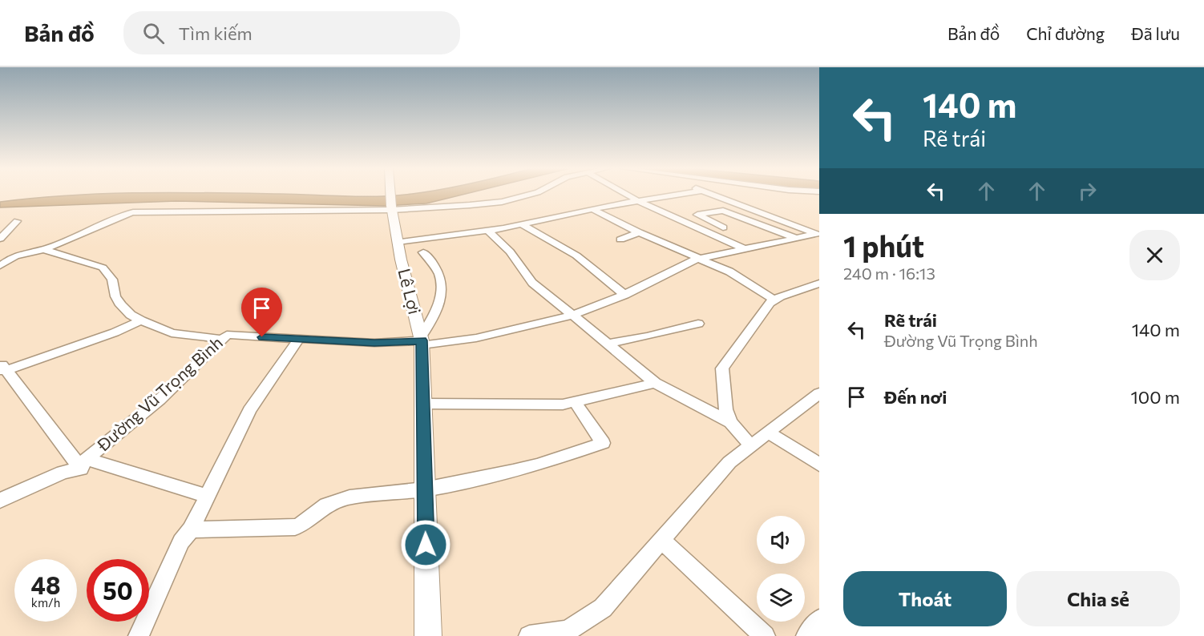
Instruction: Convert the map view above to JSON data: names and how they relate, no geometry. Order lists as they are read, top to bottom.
{
  "streets": {
    "main road": ["Lê Lợi"],
    "street": ["Đường Vũ Trọng Bình"]
  },
  "crossings": [
    ["Lê Lợi", "Đường Vũ Trọng Bình"]
  ],
  "page": {
    "header": "Bản đồ",
    "search": "Tìm kiếm",
    "nav": ["Bản đồ", "Chỉ đường", "Đã lưu"],
    "turn": ["140 m", "Rẽ trái"],
    "heading": ["1 phút", "240 m · 16:13"],
    "list": [
      {
        "name": "Rẽ trái",
        "note": "Đường Vũ Trọng Bình",
        "value": "140 m"
      },
      {
        "name": "Đến nơi",
        "value": "100 m"
      }
    ],
    "speed": "48 km/h",
    "limit": "50",
    "buttons": ["Thoát", "Chia sẻ"]
  }
}
